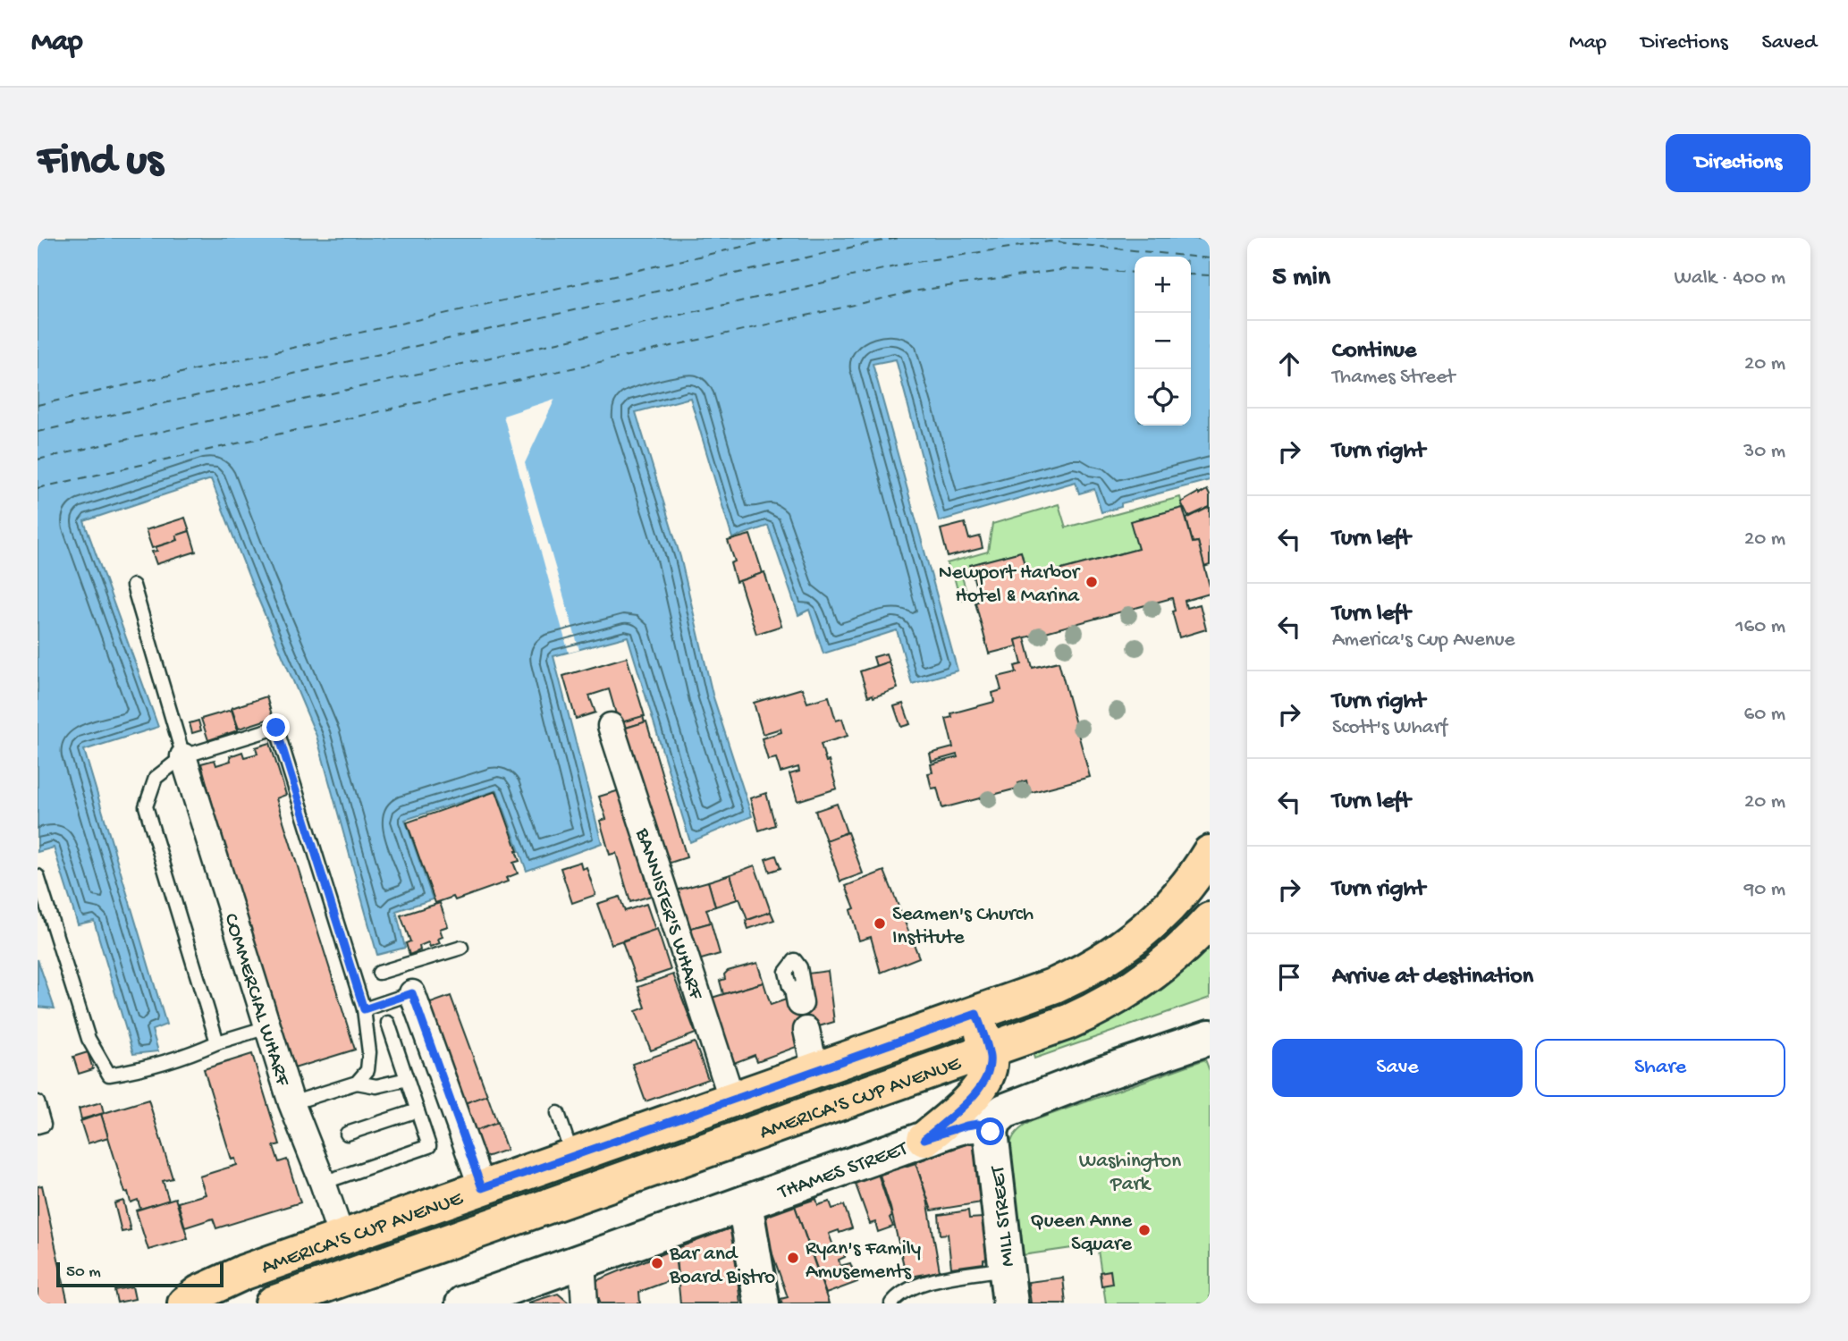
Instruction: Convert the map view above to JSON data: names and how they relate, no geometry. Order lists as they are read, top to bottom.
{
  "streets": {
    "main road": ["AMERICA'S CUP AVENUE"],
    "street": [
      "BANNISTER'S WHARF",
      "COMMERCIAL WHARF",
      "THAMES STREET",
      "MILL STREET"
    ]
  },
  "crossings": [
    ["BANNISTER'S WHARF", "AMERICA'S CUP AVENUE"],
    ["COMMERCIAL WHARF", "AMERICA'S CUP AVENUE"],
    ["THAMES STREET", "MILL STREET"]
  ],
  "parks": ["Washington Park"],
  "places": [
    "Newport Harbor Hotel & Marina",
    "Seamen's Church Institute",
    "Queen Anne Square",
    "Ryan's Family Amusements",
    "Bar and Board Bistro"
  ],
  "scale_bar": "50 m",
  "page": {
    "header": "Map",
    "nav": ["Map", "Directions", "Saved"],
    "buttons": [
      "Directions",
      ["Save", "Share"]
    ],
    "title": "Find us",
    "heading": ["5 min", "Walk · 400 m"],
    "map_buttons": ["+", "−"],
    "list": [
      ["Continue", "Thames Street", "20 m"],
      ["Turn right", "30 m"],
      ["Turn left", "20 m"],
      ["Turn left", "America's Cup Avenue", "160 m"],
      ["Turn right", "Scott's Wharf", "60 m"],
      ["Turn left", "20 m"],
      ["Turn right", "90 m"],
      "Arrive at destination"
    ],
    "scale": "50 m"
  }
}
